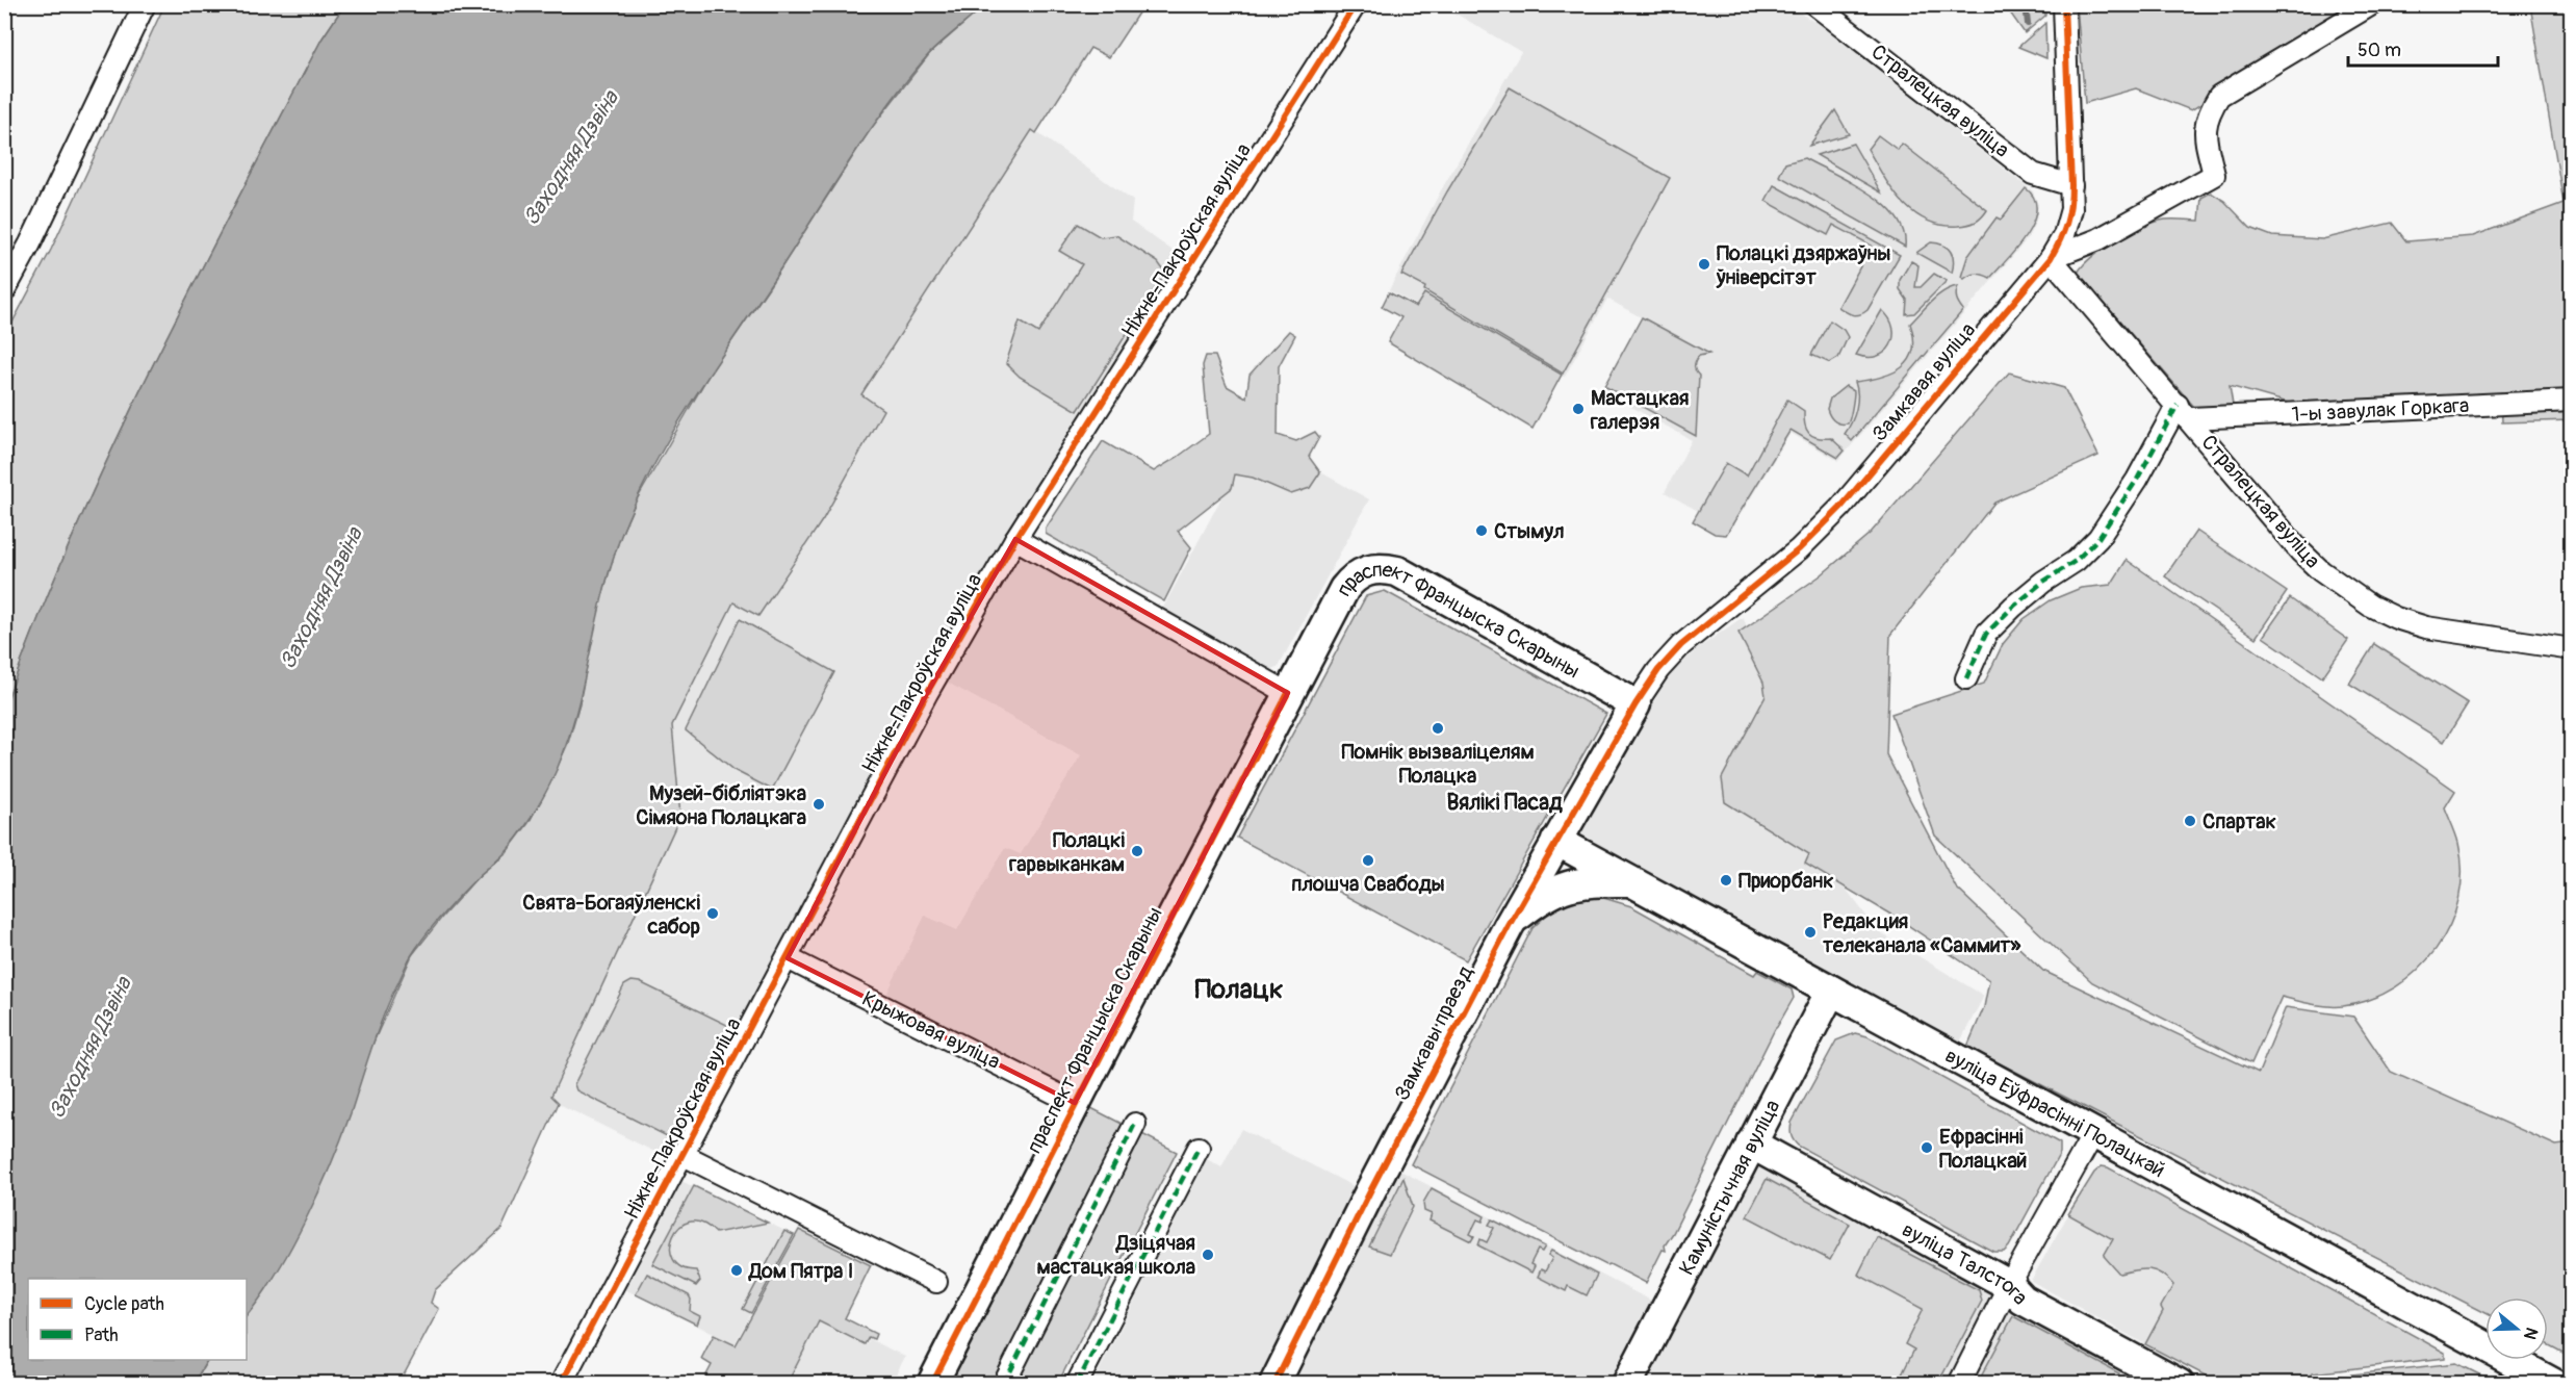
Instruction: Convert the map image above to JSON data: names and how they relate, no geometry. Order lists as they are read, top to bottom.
{
  "streets": {
    "street": [
      "Стралецкая вуліца",
      "Ніжне-Пакроўская вуліца",
      "Замкавая вуліца",
      "1-ы завулак Горкага",
      "праспект Францыска Скарыны",
      "Крыжовая вуліца",
      "Замкавы праезд",
      "вуліца Еўфрасінні Полацкай",
      "Камуністычная вуліца",
      "вуліца Талстога"
    ]
  },
  "crossings": [
    ["Стралецкая вуліца", "Замкавая вуліца"],
    ["Стралецкая вуліца", "1-ы завулак Горкага"],
    ["Ніжне-Пакроўская вуліца", "Крыжовая вуліца"],
    ["Замкавая вуліца", "праспект Францыска Скарыны"],
    ["Замкавая вуліца", "Замкавы праезд"],
    ["праспект Францыска Скарыны", "Крыжовая вуліца"],
    ["праспект Францыска Скарыны", "Замкавы праезд"],
    ["Замкавы праезд", "вуліца Еўфрасінні Полацкай"],
    ["вуліца Еўфрасінні Полацкай", "Камуністычная вуліца"],
    ["Камуністычная вуліца", "вуліца Талстога"]
  ],
  "districts": ["Вялікі Пасад", "Полацк"],
  "water": ["Заходняя Дзвіна"],
  "places": [
    "Полацкі дзяржаўны ўніверсітэт",
    "Мастацкая галерэя",
    "Стымул",
    "Помнік вызваліцелям Полацка",
    "Музей-бібліятэка Сімяона Полацкага",
    "Спартак",
    "Полацкі гарвыканкам",
    "плошча Свабоды",
    "Приорбанк",
    "Свята-Богаяўленскі сабор",
    "Редакция телеканала «Саммит»",
    "Ефрасінні Полацкай",
    "Дзіцячая мастацкая школа",
    "Дом Пятра І"
  ],
  "legend": ["Cycle path", "Path"],
  "scale_bar": "50 m",
  "north": "right"
}
